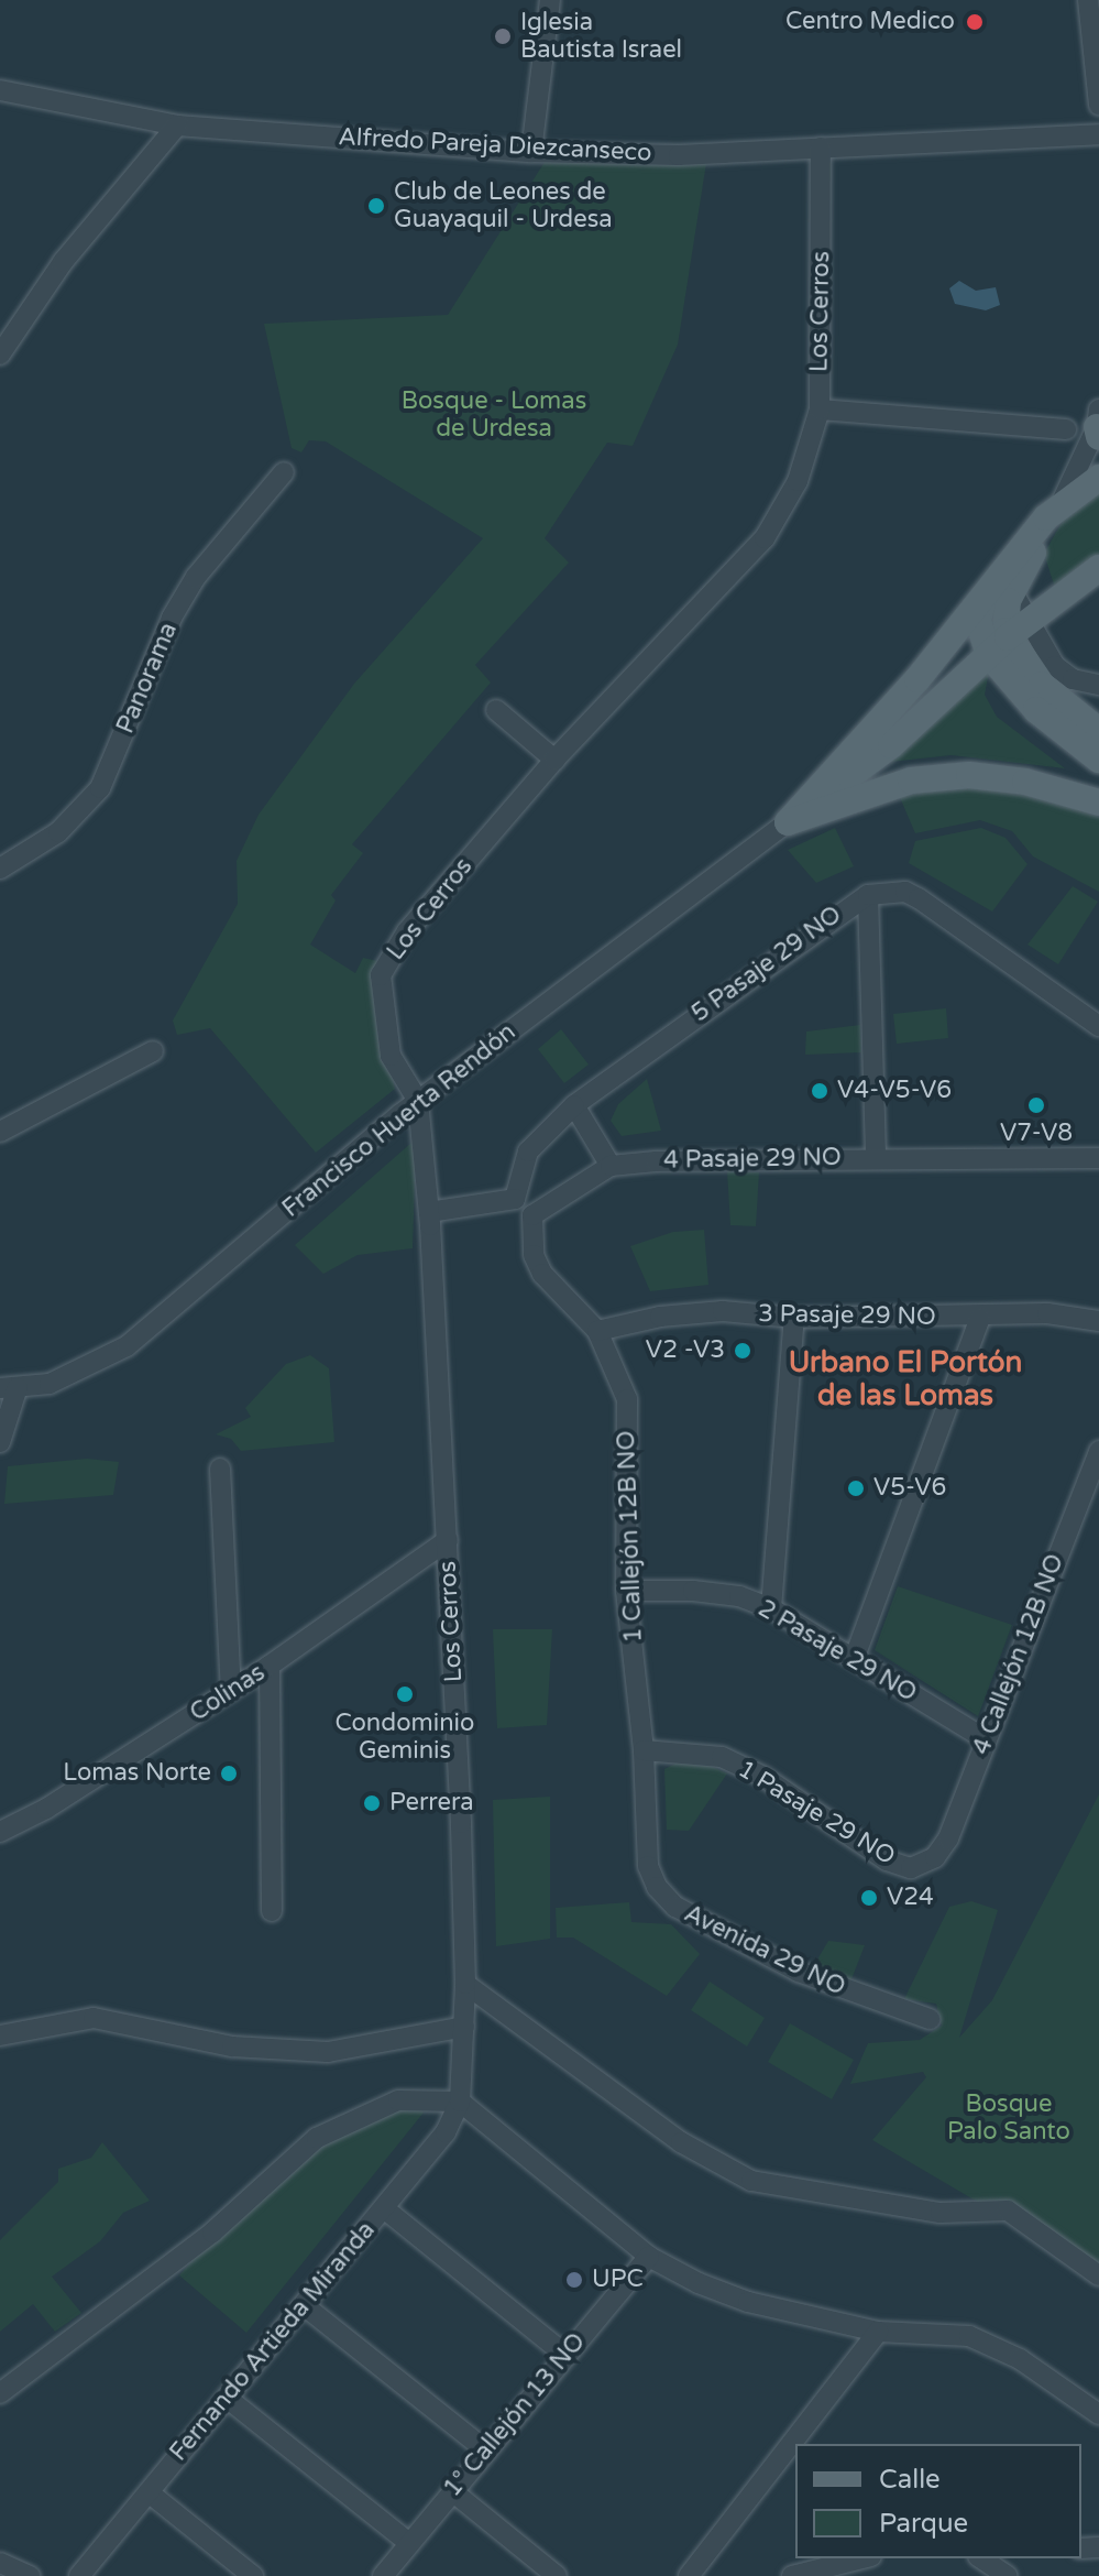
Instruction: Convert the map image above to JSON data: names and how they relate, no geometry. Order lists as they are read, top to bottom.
{
  "streets": {
    "street": [
      "Alfredo Pareja Diezcanseco",
      "Los Cerros",
      "Panorama",
      "5 Pasaje 29 NO",
      "Francisco Huerta Rendón",
      "4 Pasaje 29 NO",
      "3 Pasaje 29 NO",
      "1 Callejón 12B NO",
      "2 Pasaje 29 NO",
      "4 Callejón 12B NO",
      "Colinas",
      "1 Pasaje 29 NO",
      "Avenida 29 NO",
      "Fernando Artieda Miranda",
      "1° Callejón 13 NO"
    ]
  },
  "crossings": [
    ["Alfredo Pareja Diezcanseco", "Los Cerros"],
    ["Los Cerros", "Francisco Huerta Rendón"],
    ["Los Cerros", "Colinas"],
    ["Los Cerros", "Fernando Artieda Miranda"],
    ["3 Pasaje 29 NO", "1 Callejón 12B NO"],
    ["1 Callejón 12B NO", "2 Pasaje 29 NO"],
    ["1 Callejón 12B NO", "1 Pasaje 29 NO"],
    ["1 Callejón 12B NO", "Avenida 29 NO"],
    ["2 Pasaje 29 NO", "4 Callejón 12B NO"],
    ["4 Callejón 12B NO", "1 Pasaje 29 NO"]
  ],
  "districts": ["Urbano El Portón de las Lomas"],
  "parks": ["Bosque - Lomas de Urdesa", "Bosque Palo Santo"],
  "places": [
    "Centro Medico",
    "Iglesia Bautista Israel",
    "Club de Leones de Guayaquil - Urdesa",
    "V4-V5-V6",
    "V7-V8",
    "V2 -V3",
    "V5-V6",
    "Condominio Geminis",
    "Lomas Norte",
    "Perrera",
    "V24",
    "UPC"
  ],
  "legend": ["Calle", "Parque"]
}
